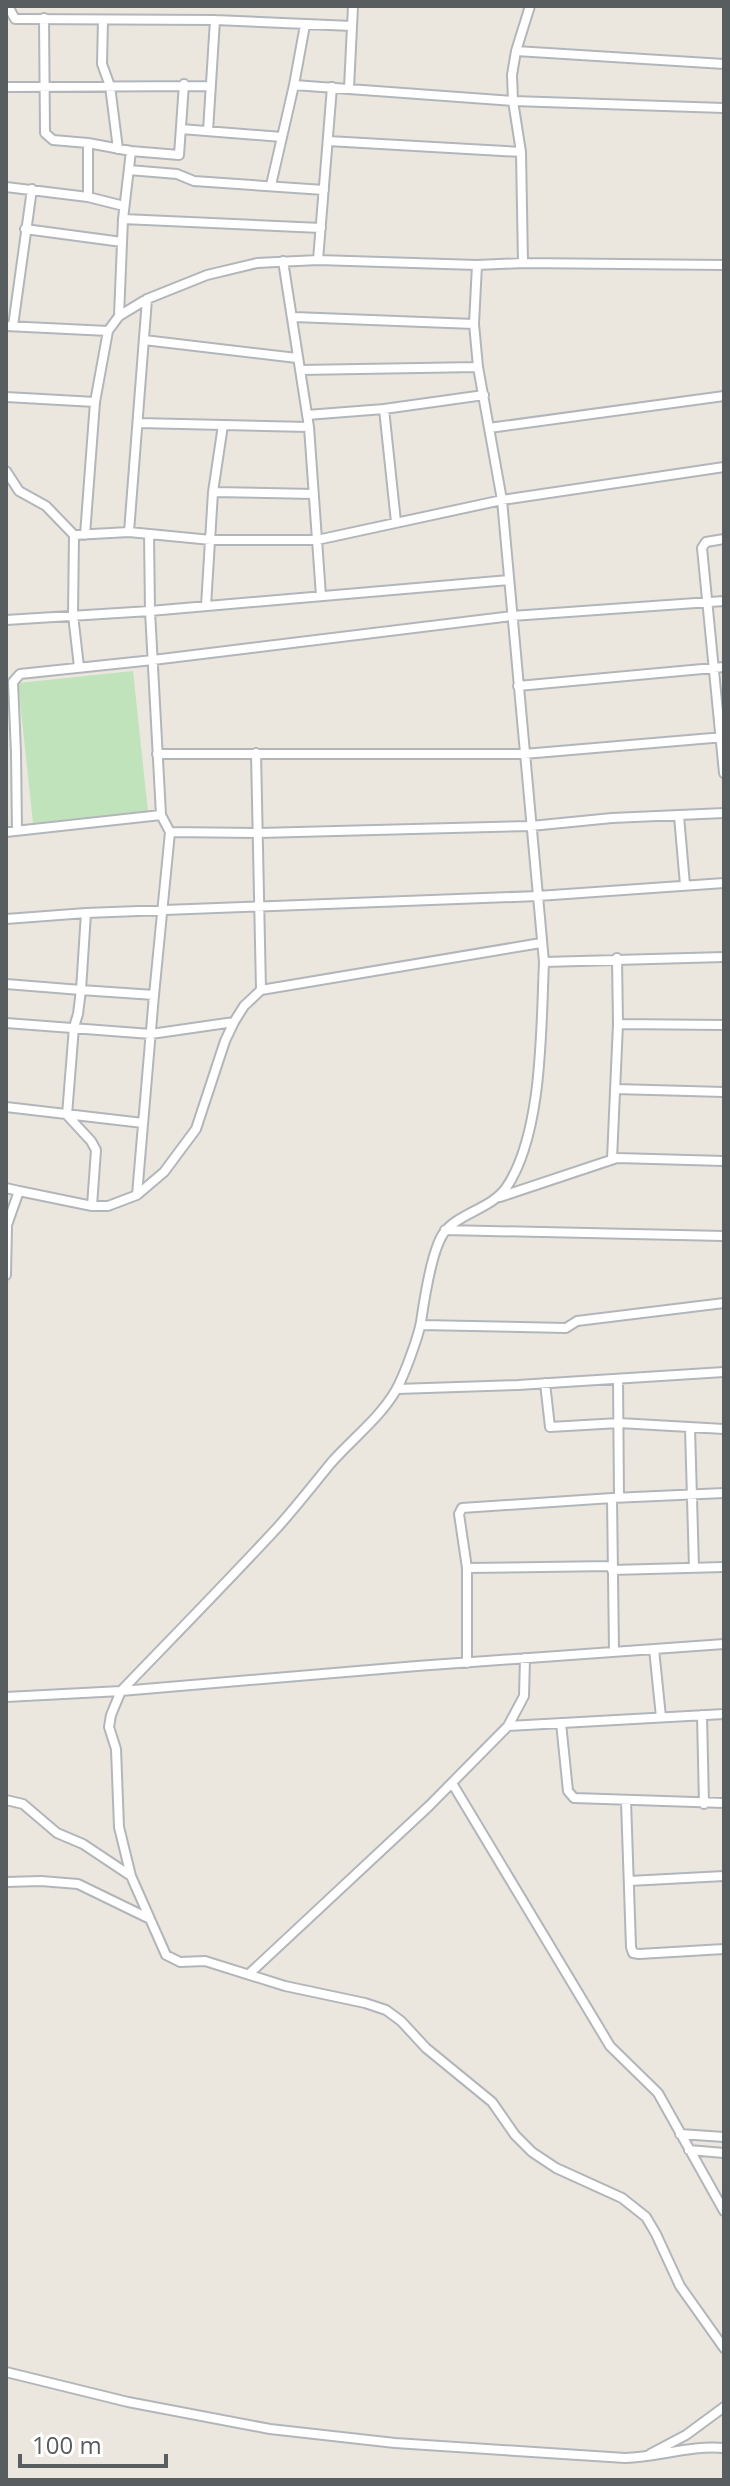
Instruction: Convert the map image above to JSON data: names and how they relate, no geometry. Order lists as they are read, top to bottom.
{
  "scale_bar": "100 m"
}
